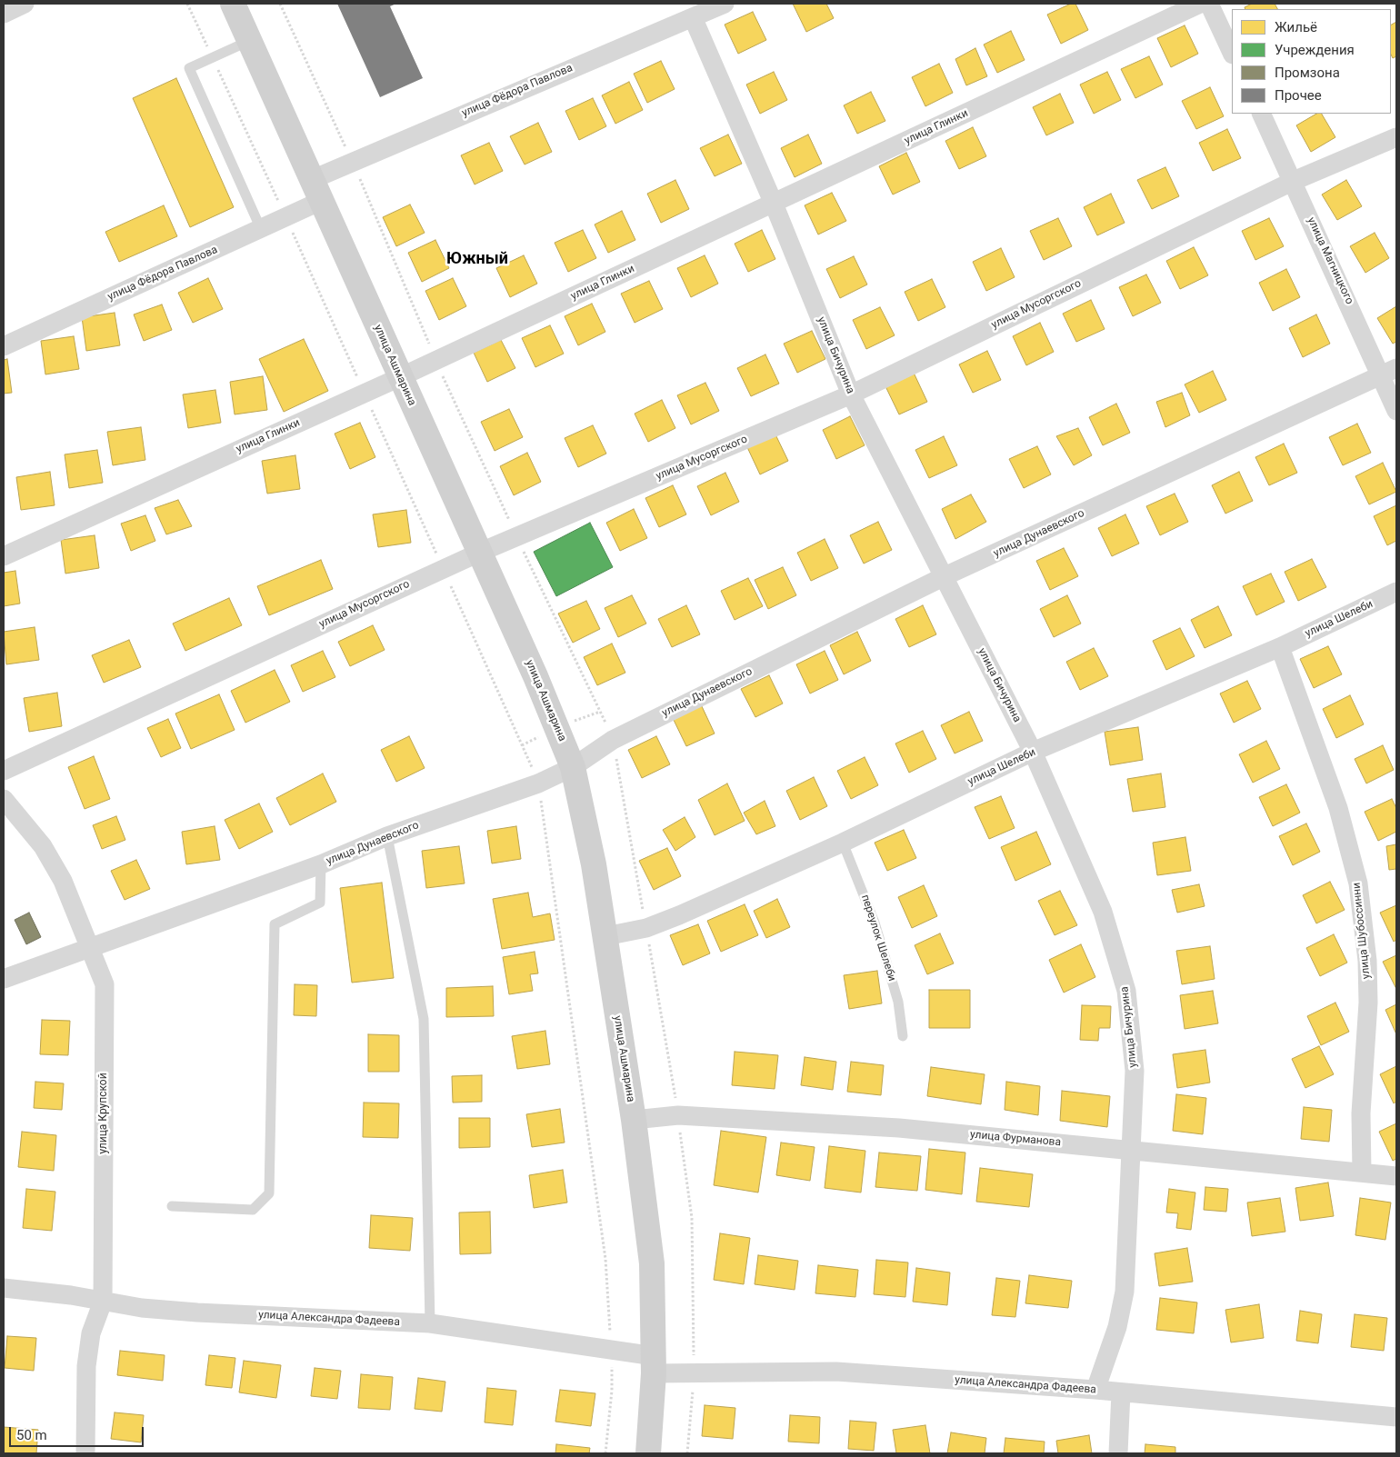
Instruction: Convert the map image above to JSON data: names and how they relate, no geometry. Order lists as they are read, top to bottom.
{
  "streets": {
    "street": [
      "улица Фёдора Павлова",
      "улица Глинки",
      "улица Магницкого",
      "улица Мусоргского",
      "улица Бичурина",
      "улица Ашмарина",
      "улица Дунаевского",
      "улица Шелеби",
      "улица Шубоссинни",
      "улица Крупской",
      "улица Фурманова",
      "улица Александра Фадеева"
    ],
    "lane": ["переулок Шелеби"]
  },
  "crossings": [
    ["улица Фёдора Павлова", "улица Бичурина"],
    ["улица Фёдора Павлова", "улица Ашмарина"],
    ["улица Глинки", "улица Бичурина"],
    ["улица Глинки", "улица Ашмарина"],
    ["улица Магницкого", "улица Мусоргского"],
    ["улица Магницкого", "улица Дунаевского"],
    ["улица Мусоргского", "улица Бичурина"],
    ["улица Мусоргского", "улица Ашмарина"],
    ["улица Бичурина", "улица Дунаевского"],
    ["улица Бичурина", "улица Шелеби"],
    ["улица Бичурина", "улица Фурманова"],
    ["улица Бичурина", "улица Александра Фадеева"],
    ["улица Ашмарина", "улица Дунаевского"],
    ["улица Ашмарина", "улица Шелеби"],
    ["улица Ашмарина", "улица Фурманова"],
    ["улица Ашмарина", "улица Александра Фадеева"],
    ["улица Дунаевского", "улица Крупской"],
    ["улица Шелеби", "улица Шубоссинни"],
    ["улица Шелеби", "переулок Шелеби"],
    ["улица Шубоссинни", "улица Фурманова"],
    ["улица Крупской", "улица Александра Фадеева"]
  ],
  "districts": ["Южный"],
  "legend": [
    "Жильё",
    "Учреждения",
    "Промзона",
    "Прочее"
  ],
  "scale_bar": "50 m"
}
